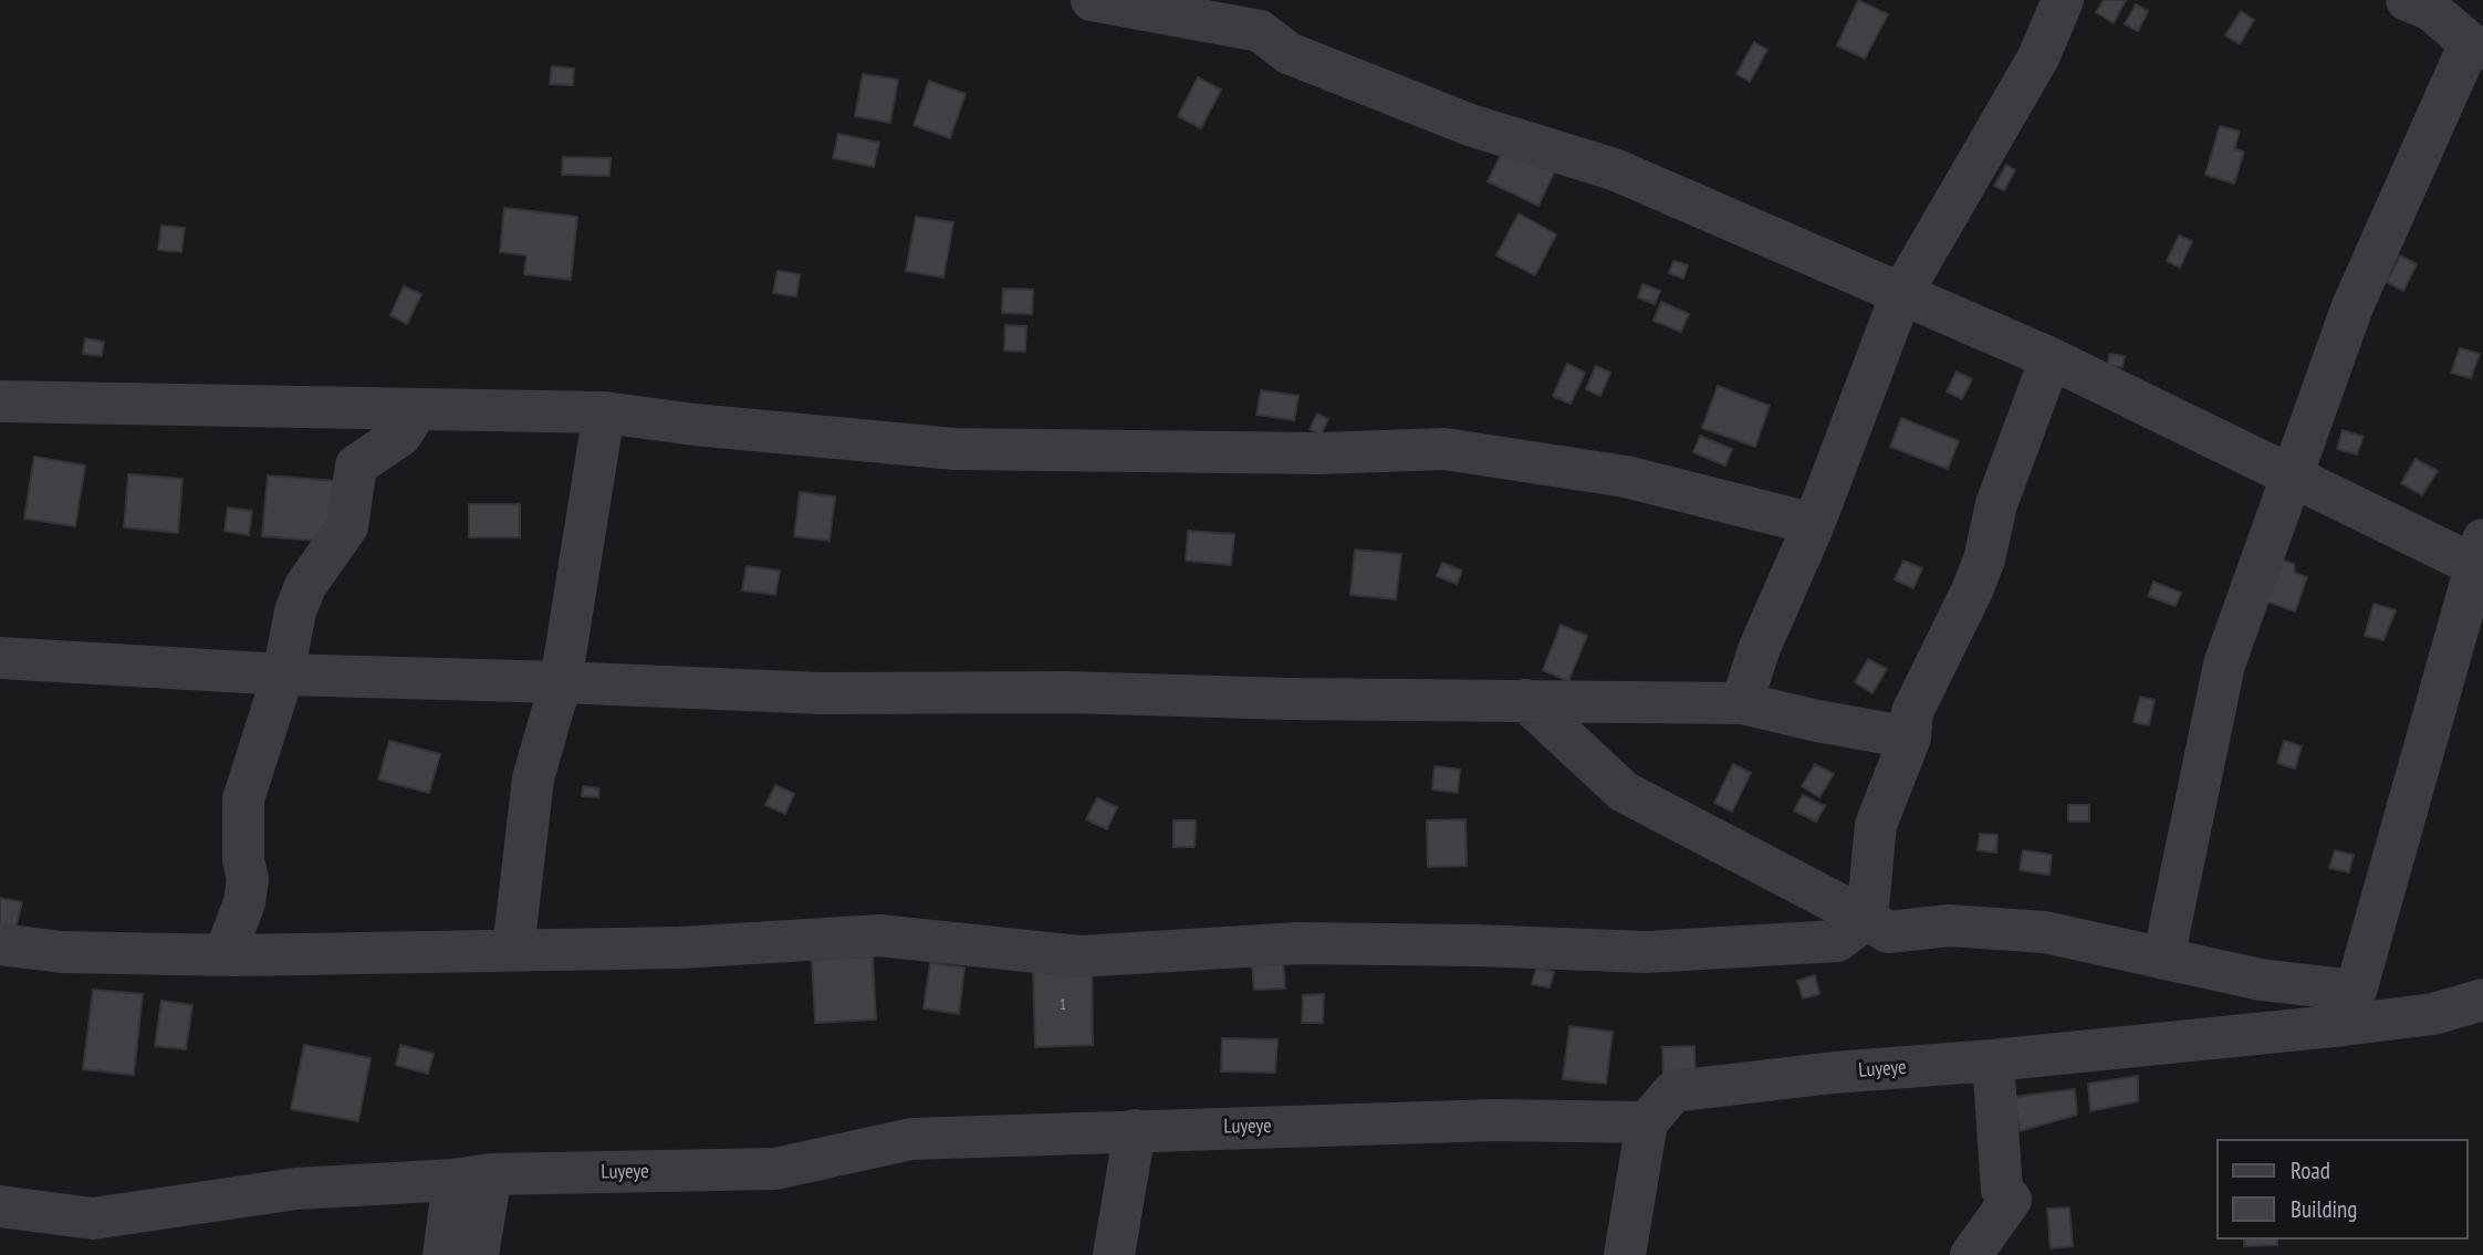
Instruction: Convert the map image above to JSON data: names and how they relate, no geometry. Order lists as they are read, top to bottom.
{
  "streets": {
    "street": ["Luyeye"]
  },
  "house_numbers": ["1"],
  "legend": ["Road", "Building"]
}
